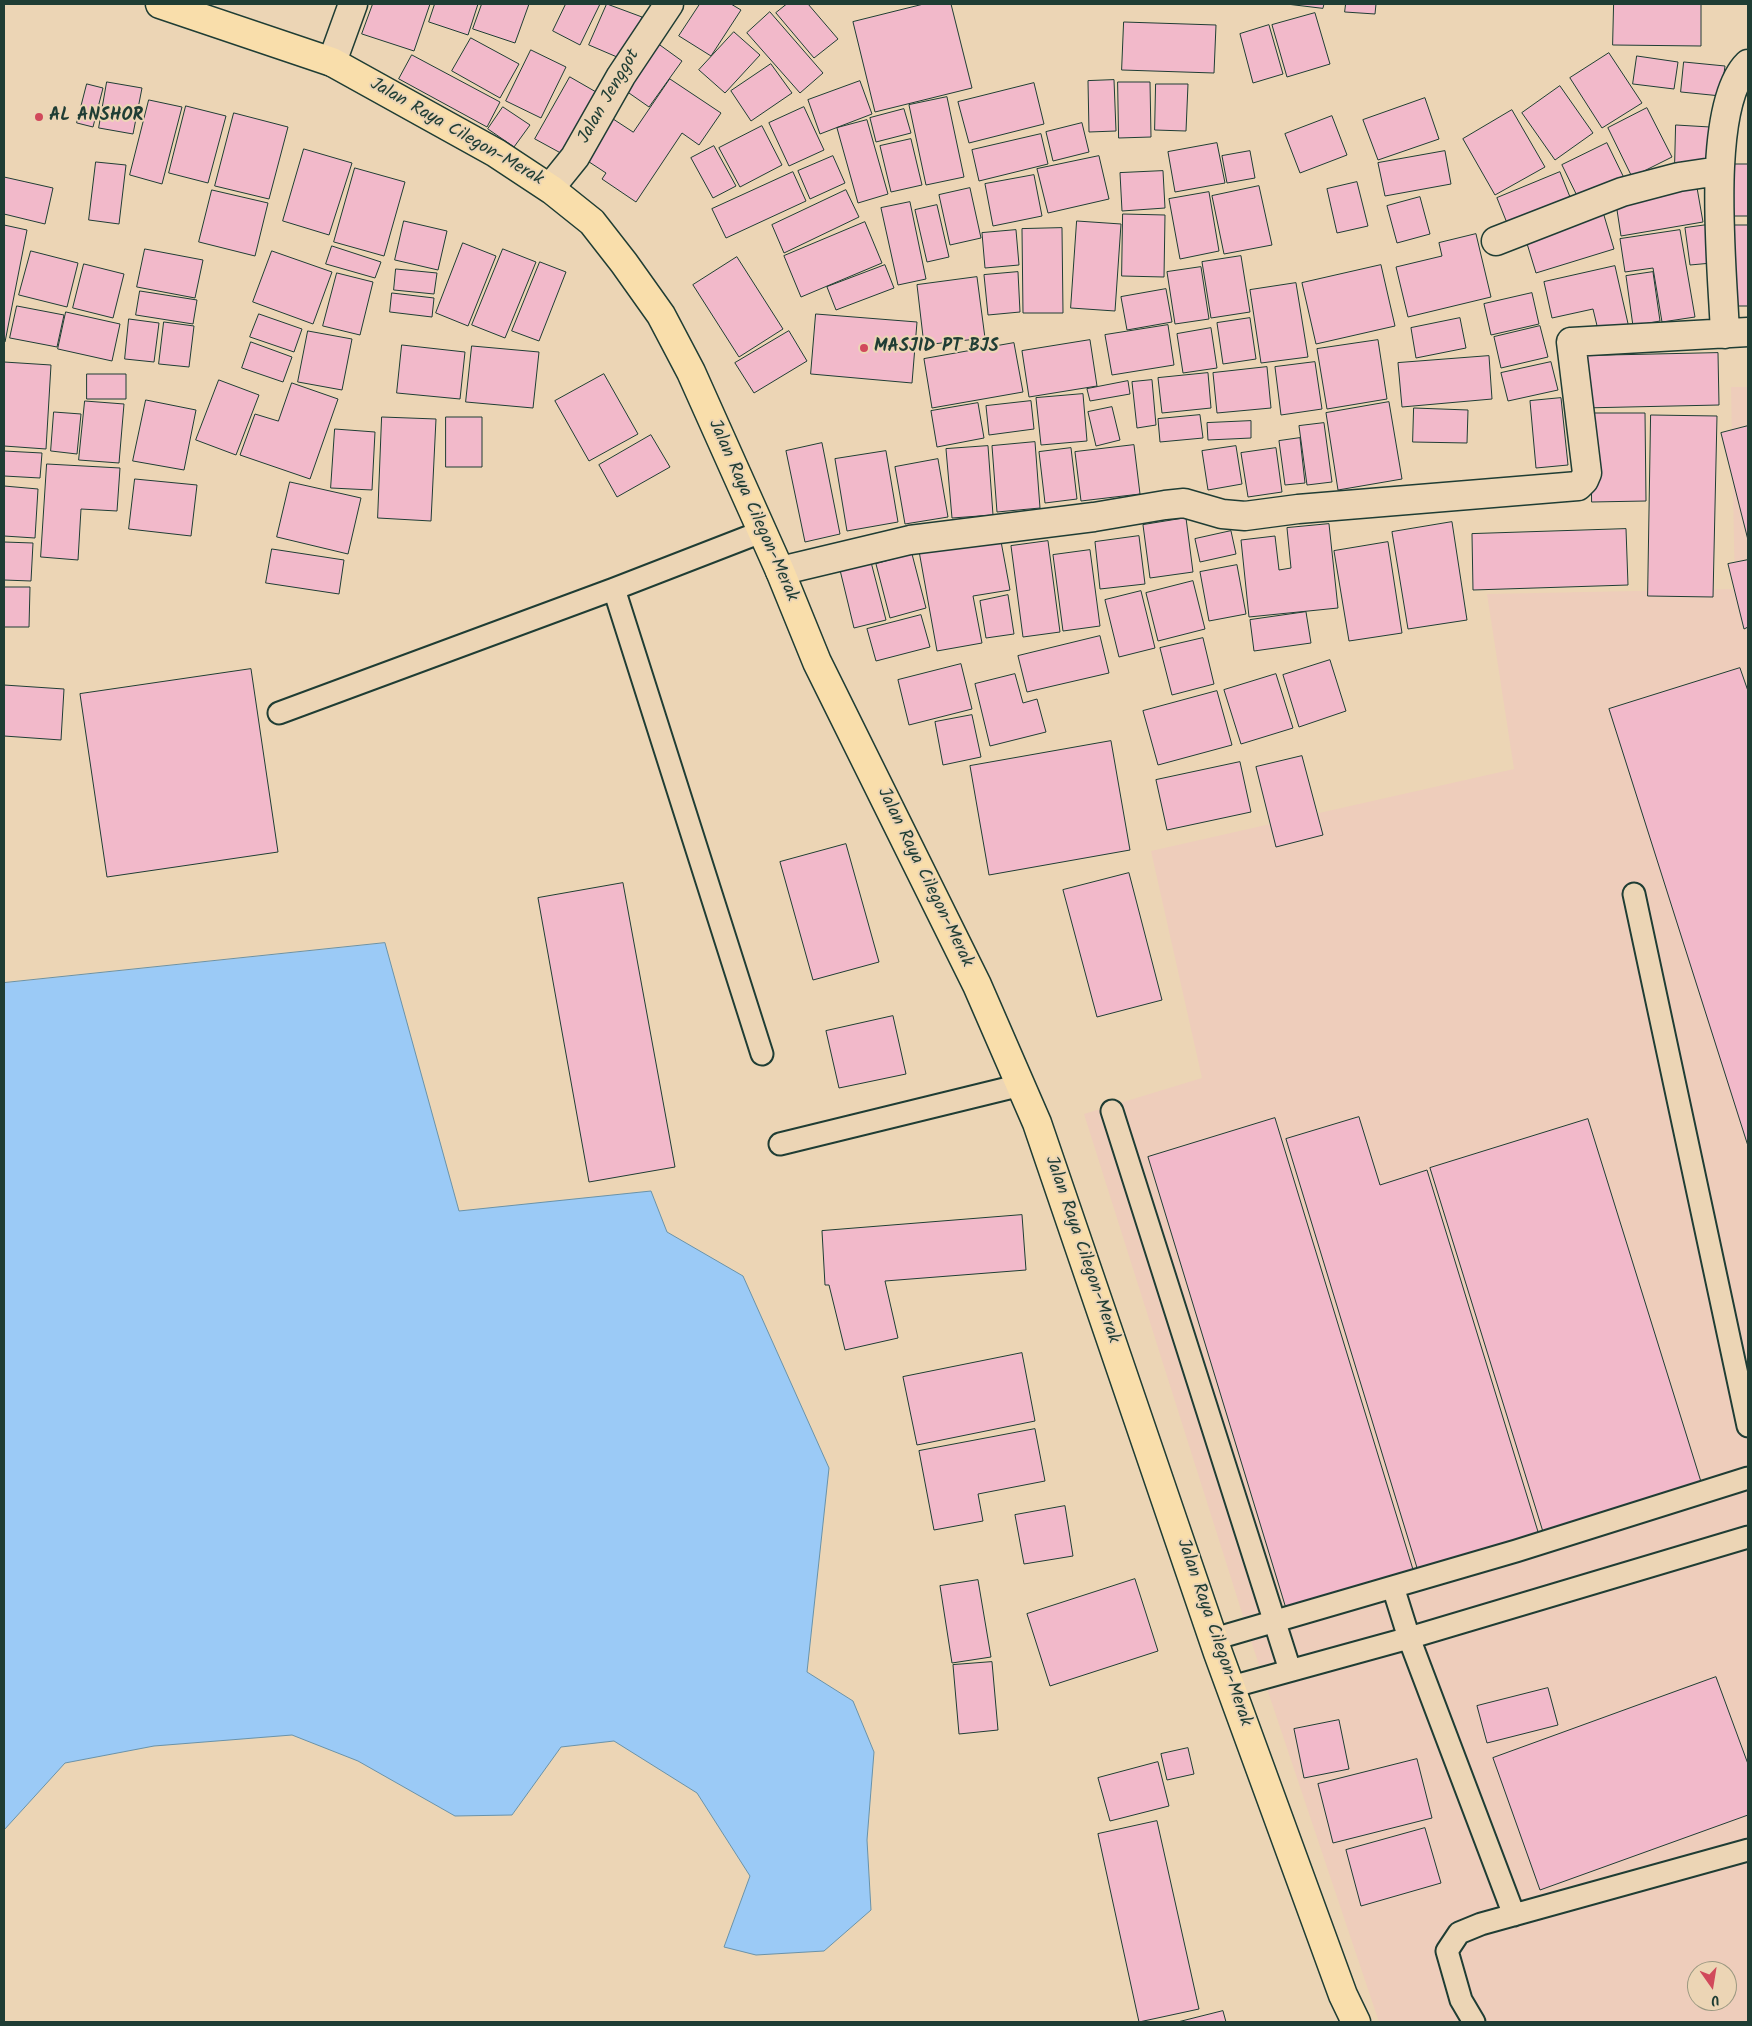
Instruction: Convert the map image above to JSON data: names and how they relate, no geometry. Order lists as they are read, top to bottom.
{
  "streets": {
    "highway": ["Jalan Raya Cilegon-Merak"],
    "street": ["Jalan Jenggot"]
  },
  "crossings": [
    ["Jalan Jenggot", "Jalan Raya Cilegon-Merak"]
  ],
  "places": ["AL ANSHOR", "MASJID PT BJS"],
  "north": "bottom"
}
